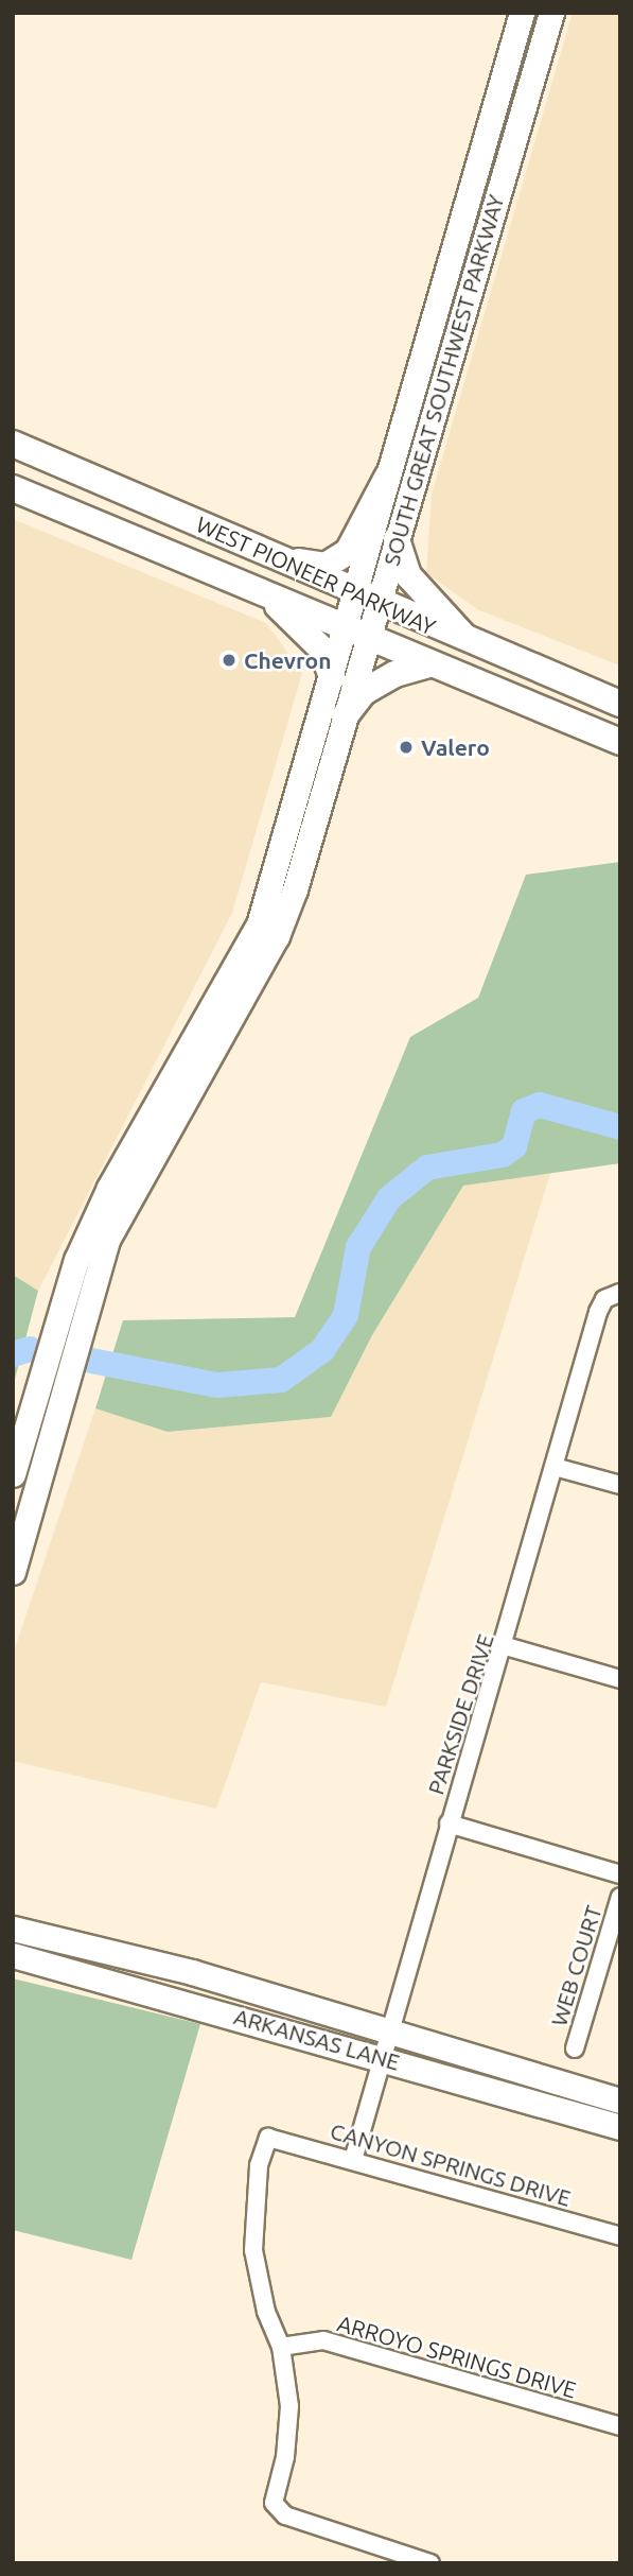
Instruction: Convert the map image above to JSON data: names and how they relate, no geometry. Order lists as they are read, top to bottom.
{
  "streets": {
    "main road": ["SOUTH GREAT SOUTHWEST PARKWAY", "WEST PIONEER PARKWAY", "ARKANSAS LANE"],
    "street": [
      "PARKSIDE DRIVE",
      "WEB COURT",
      "CANYON SPRINGS DRIVE",
      "ARROYO SPRINGS DRIVE"
    ]
  },
  "crossings": [
    ["SOUTH GREAT SOUTHWEST PARKWAY", "WEST PIONEER PARKWAY"],
    ["PARKSIDE DRIVE", "ARKANSAS LANE"],
    ["PARKSIDE DRIVE", "CANYON SPRINGS DRIVE"],
    ["CANYON SPRINGS DRIVE", "ARROYO SPRINGS DRIVE"]
  ],
  "places": ["Chevron", "Valero"]
}
